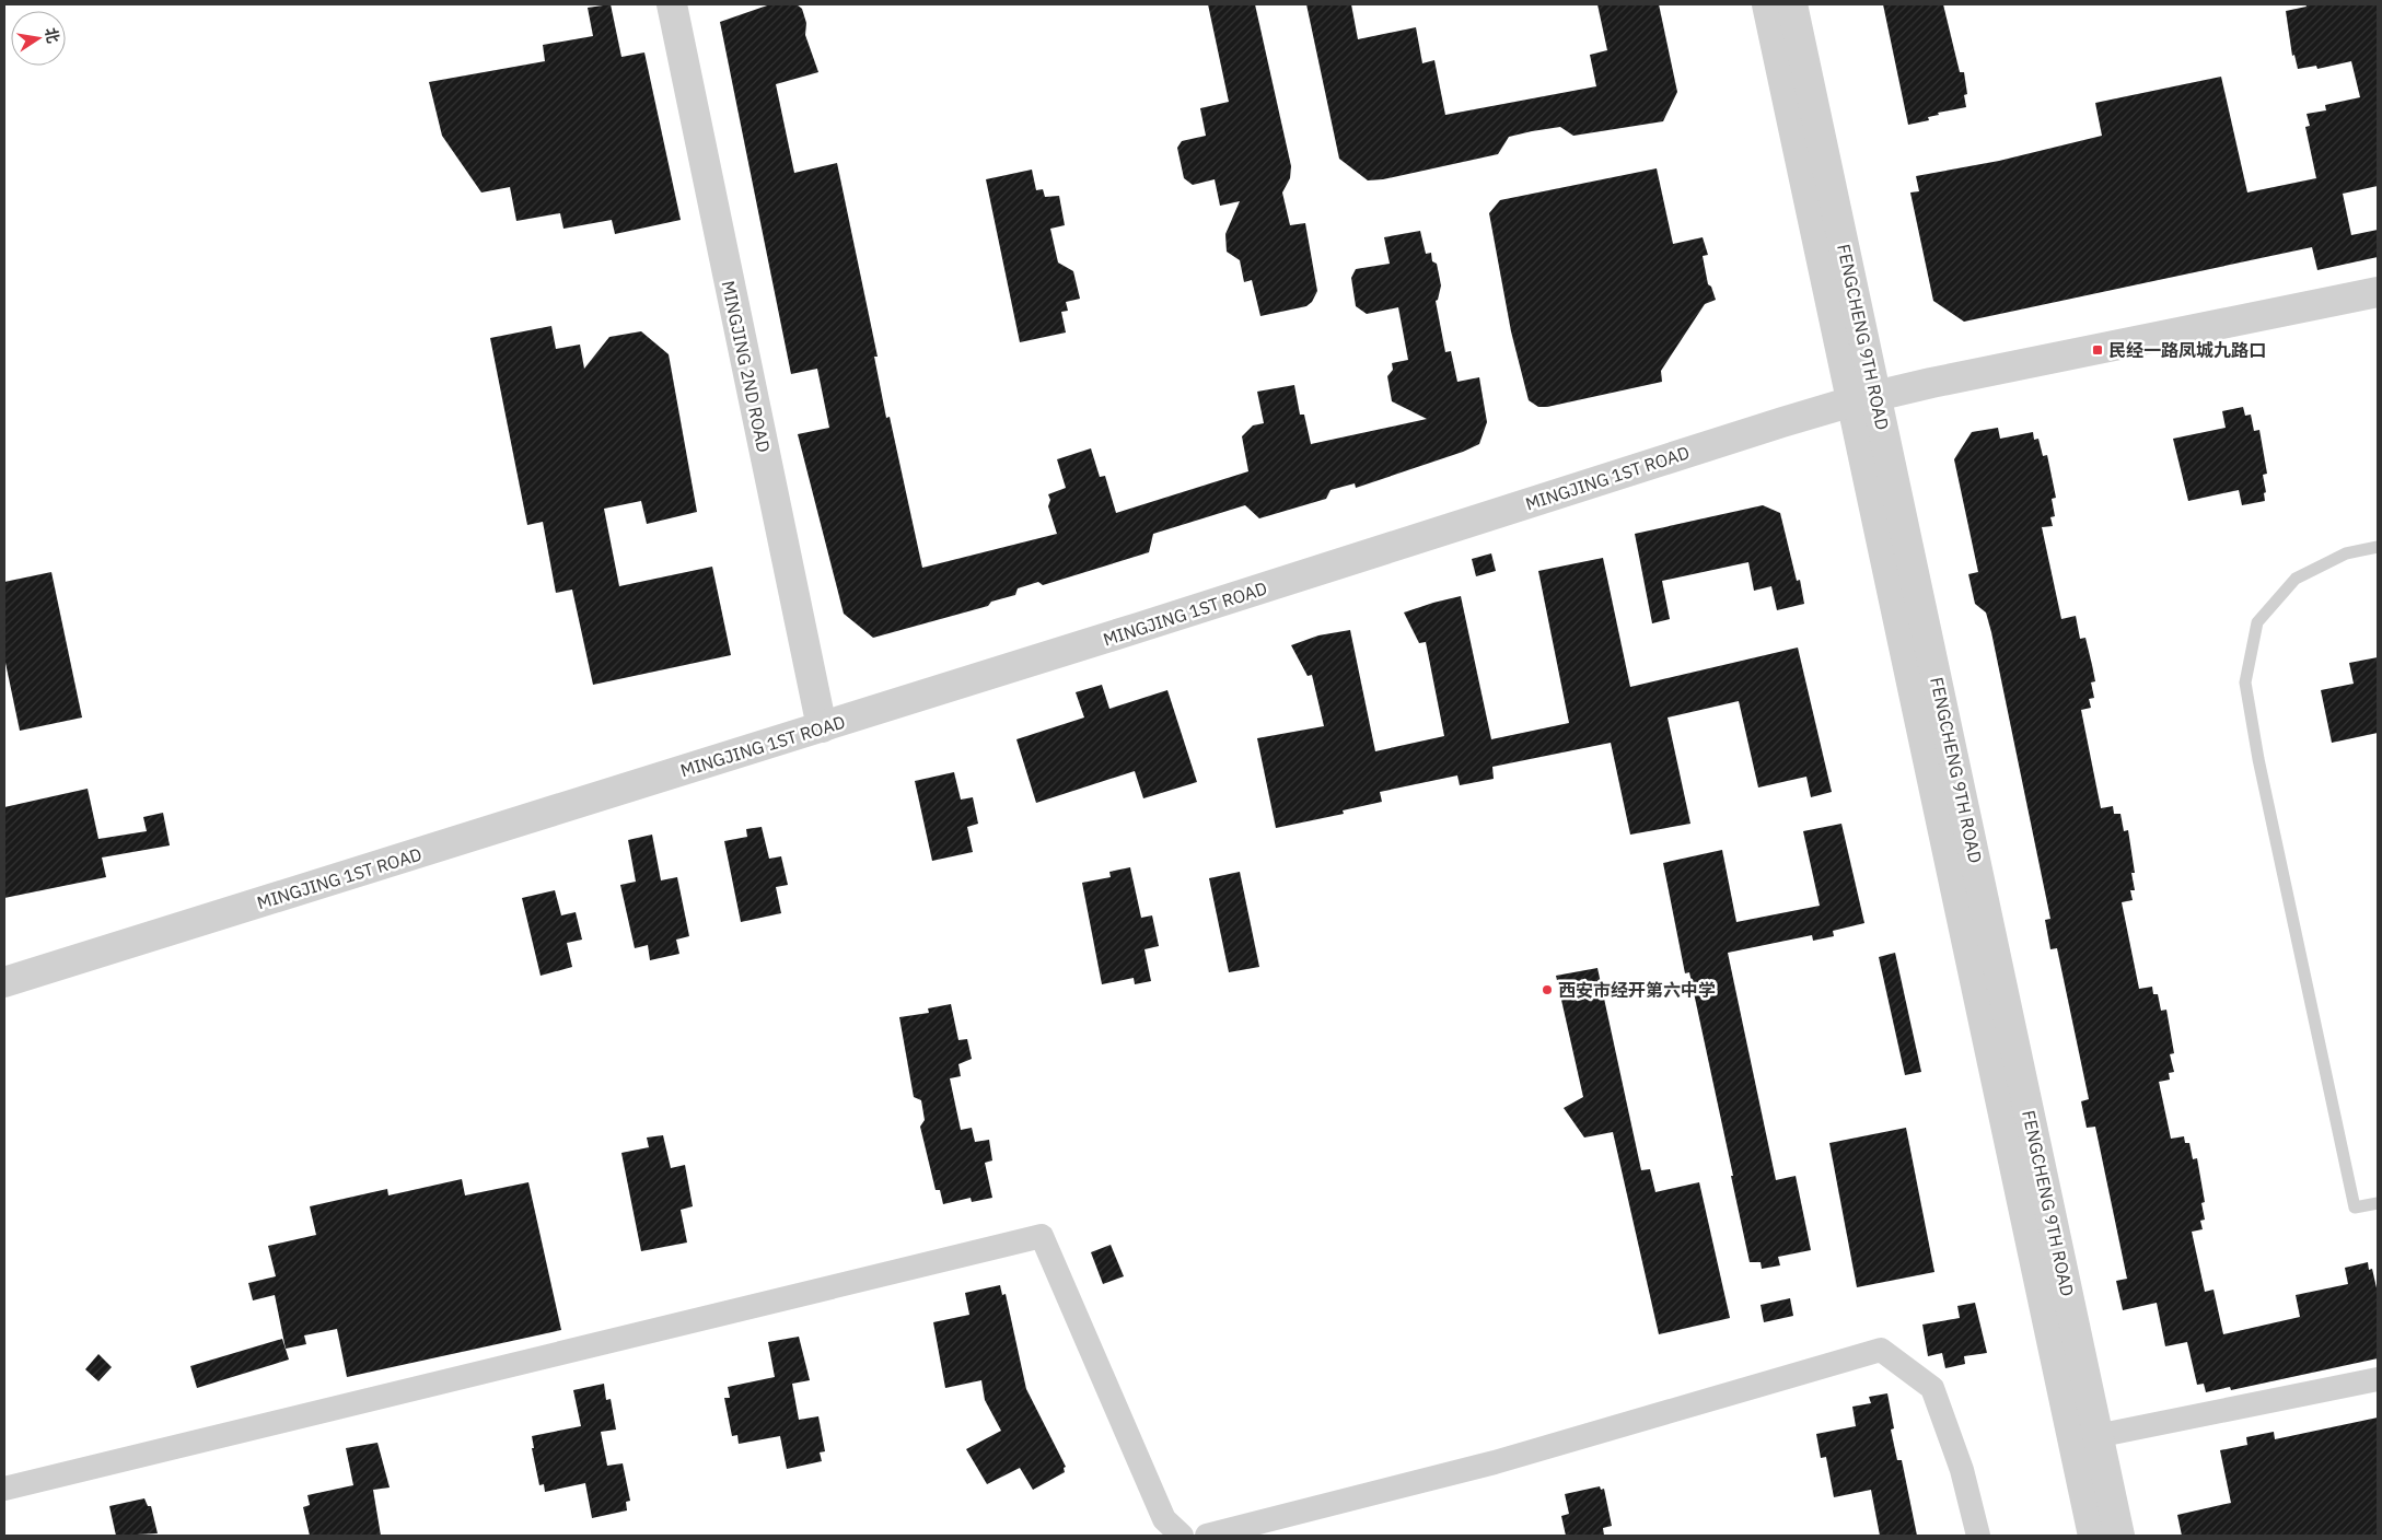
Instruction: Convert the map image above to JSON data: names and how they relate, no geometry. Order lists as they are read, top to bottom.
{
  "streets": {
    "street": ["FENGCHENG 9TH ROAD", "MINGJING 2ND ROAD", "MINGJING 1ST ROAD"]
  },
  "crossings": [
    ["FENGCHENG 9TH ROAD", "MINGJING 1ST ROAD"],
    ["MINGJING 2ND ROAD", "MINGJING 1ST ROAD"]
  ],
  "places": {
    "transit": ["民经一路凤城九路口"],
    "other": ["西安市经开第六中学"]
  },
  "north": "right"
}
